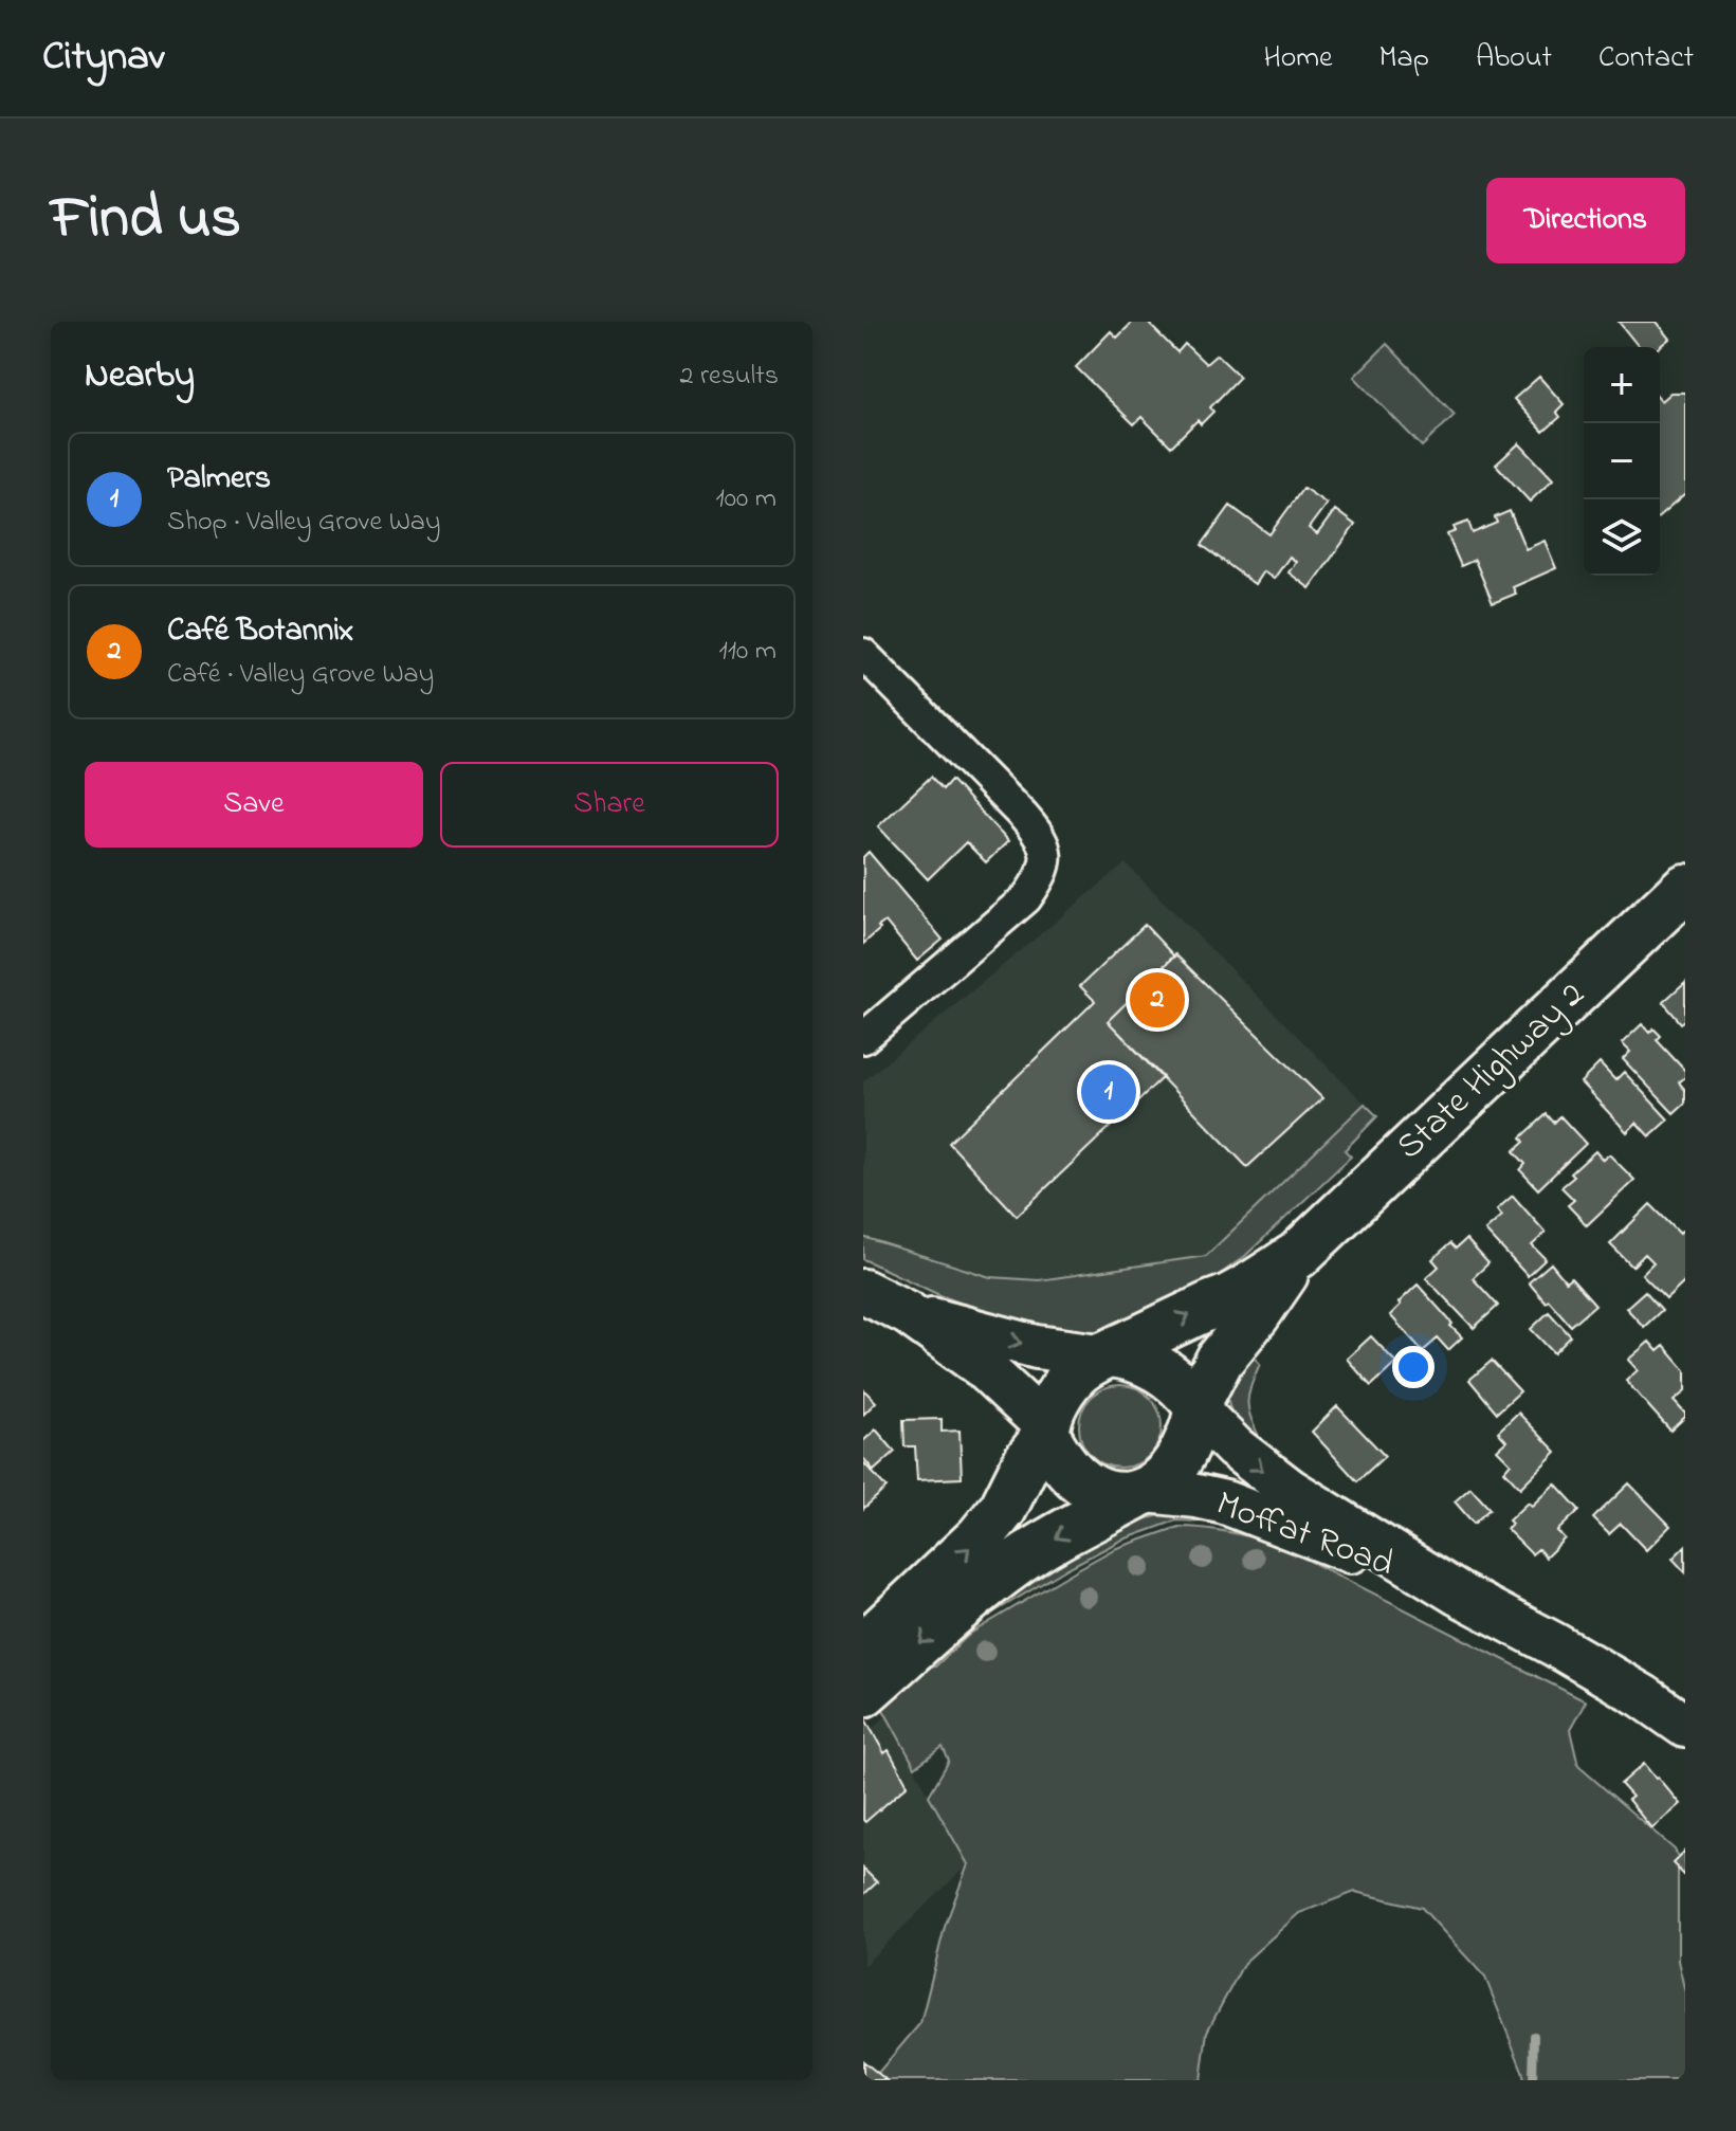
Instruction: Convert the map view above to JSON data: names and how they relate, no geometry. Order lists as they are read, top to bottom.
{
  "streets": {
    "highway": ["State Highway 2"],
    "main road": ["Moffat Road"]
  },
  "crossings": [
    ["State Highway 2", "Moffat Road"]
  ],
  "page": {
    "header": "Citynav",
    "nav": [
      "Home",
      "Map",
      "About",
      "Contact"
    ],
    "title": "Find us",
    "buttons": [
      "Directions",
      ["Save", "Share"]
    ],
    "heading": ["Nearby", "2 results"],
    "map_buttons": ["+", "−"],
    "list": [
      {
        "mark": "1",
        "name": "Palmers",
        "note": "Shop · Valley Grove Way",
        "value": "100 m"
      },
      {
        "mark": "2",
        "name": "Café Botannix",
        "note": "Café · Valley Grove Way",
        "value": "110 m"
      }
    ],
    "pins": ["2", "1"]
  }
}
